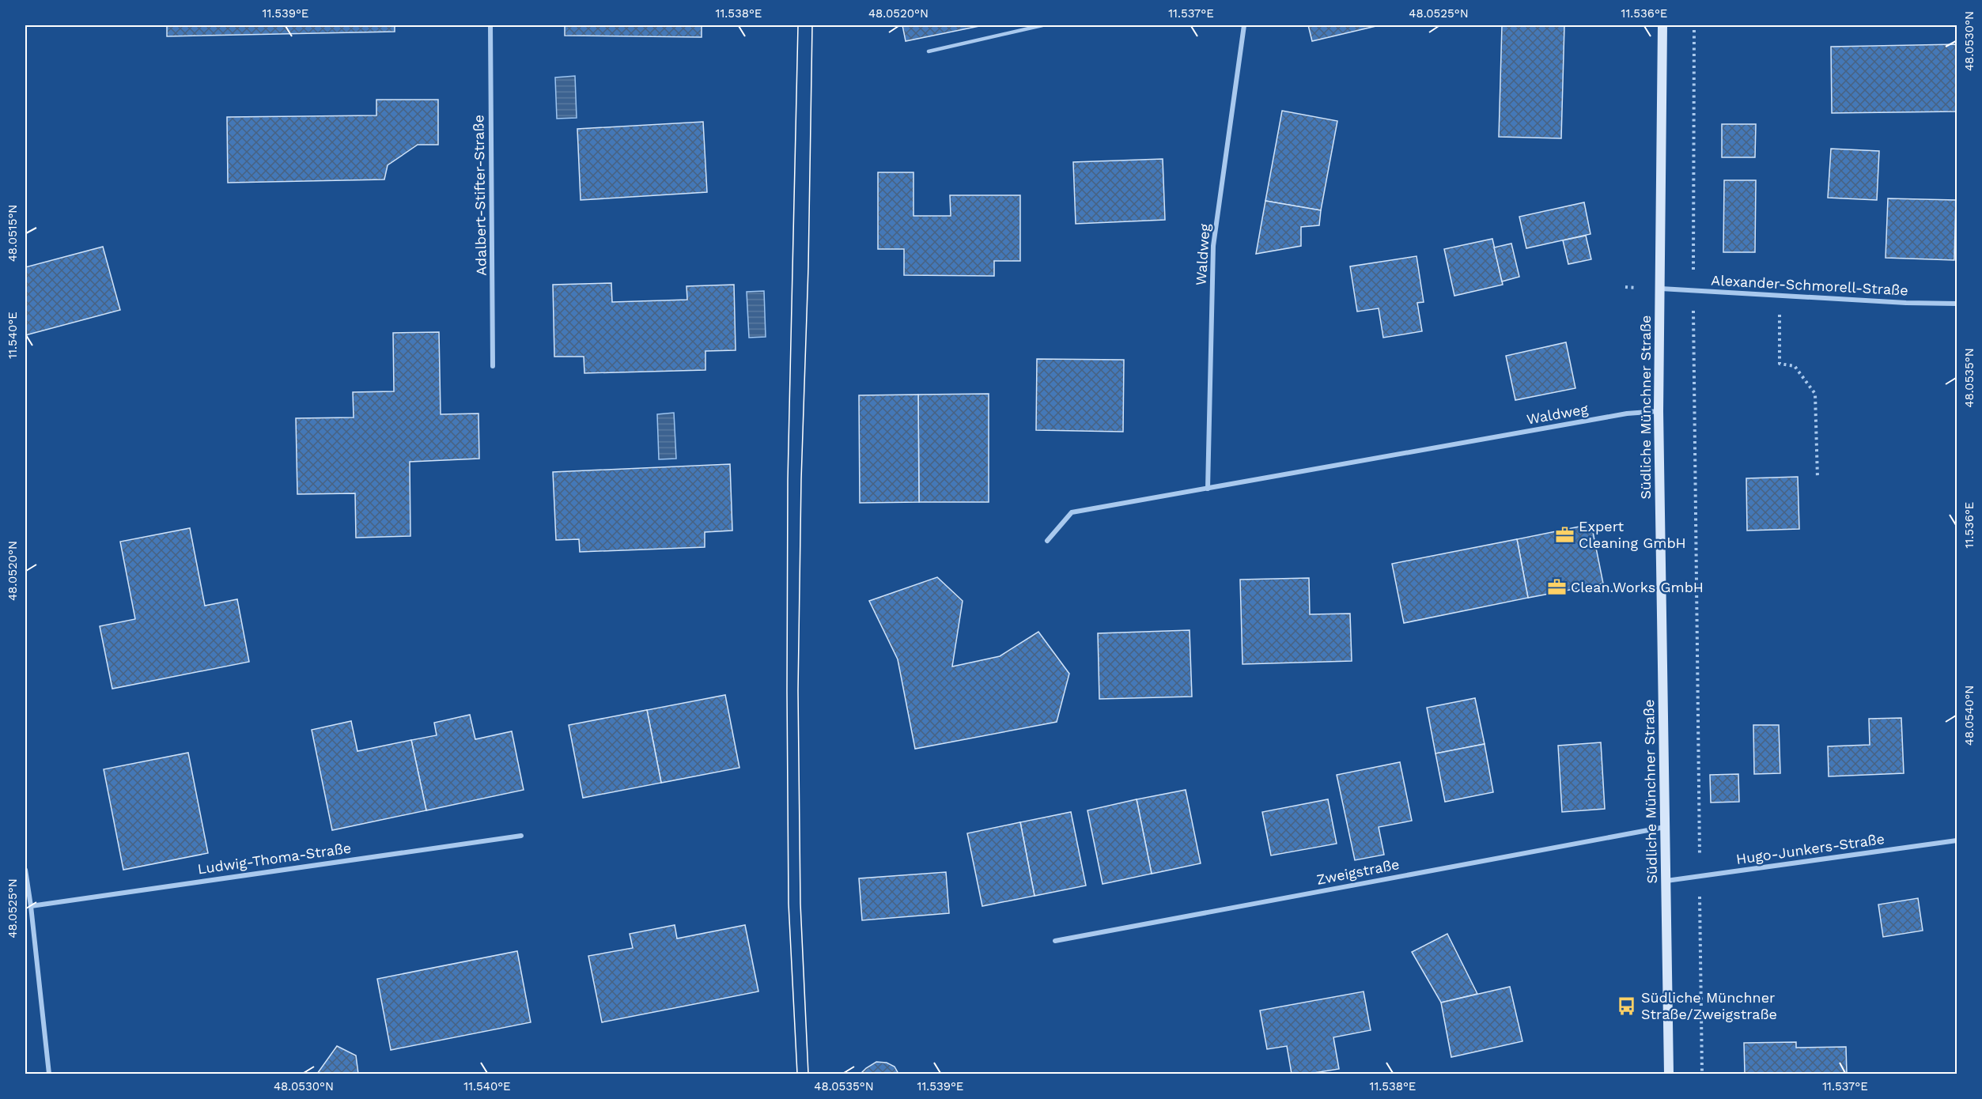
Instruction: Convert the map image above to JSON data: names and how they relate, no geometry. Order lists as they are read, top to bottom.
{
  "streets": {
    "main road": ["Südliche Münchner Straße"],
    "street": [
      "Adalbert-Stifter-Straße",
      "Waldweg",
      "Alexander-Schmorell-Straße",
      "Hugo-Junkers-Straße",
      "Ludwig-Thoma-Straße",
      "Zweigstraße"
    ]
  },
  "crossings": [
    ["Waldweg", "Südliche Münchner Straße"],
    ["Alexander-Schmorell-Straße", "Südliche Münchner Straße"],
    ["Südliche Münchner Straße", "Hugo-Junkers-Straße"],
    ["Südliche Münchner Straße", "Zweigstraße"]
  ],
  "places": {
    "office": ["Expert Cleaning GmbH", "Clean.Works GmbH"],
    "bus stop": ["Südliche Münchner Straße/Zweigstraße"]
  },
  "coordinates": [
    "11.539°E",
    "11.538°E",
    "48.0520°N",
    "11.537°E",
    "48.0525°N",
    "11.536°E",
    "48.0530°N",
    "48.0515°N",
    "11.540°E",
    "48.0535°N",
    "48.0540°N"
  ]
}
